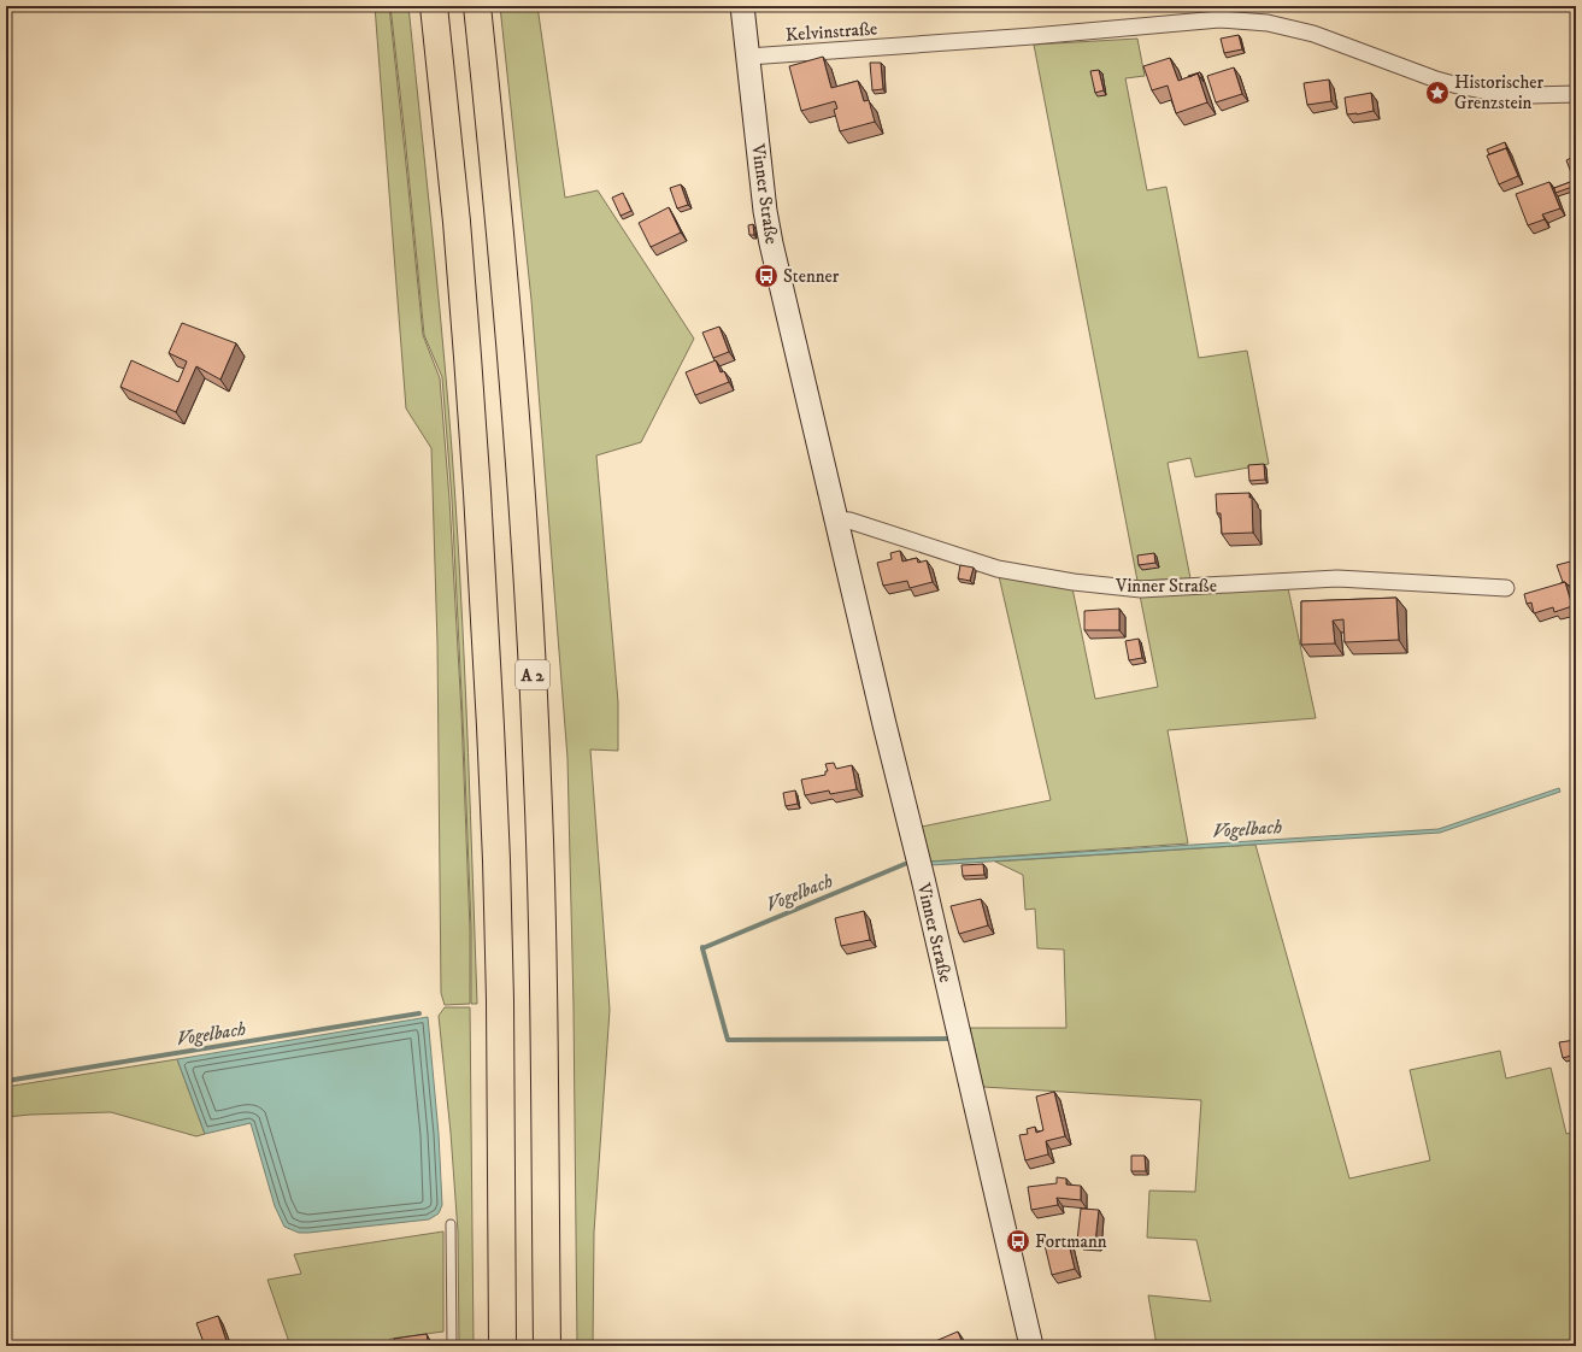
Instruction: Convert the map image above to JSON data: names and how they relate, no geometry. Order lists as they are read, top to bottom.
{
  "streets": {
    "highway": ["A 2"],
    "street": ["Kelvinstraße", "Vinner Straße"]
  },
  "crossings": [
    ["Kelvinstraße", "Vinner Straße"]
  ],
  "water": ["Vogelbach"],
  "places": {
    "place": ["Historischer Grenzstein"],
    "bus stop": ["Stenner", "Fortmann"]
  }
}
